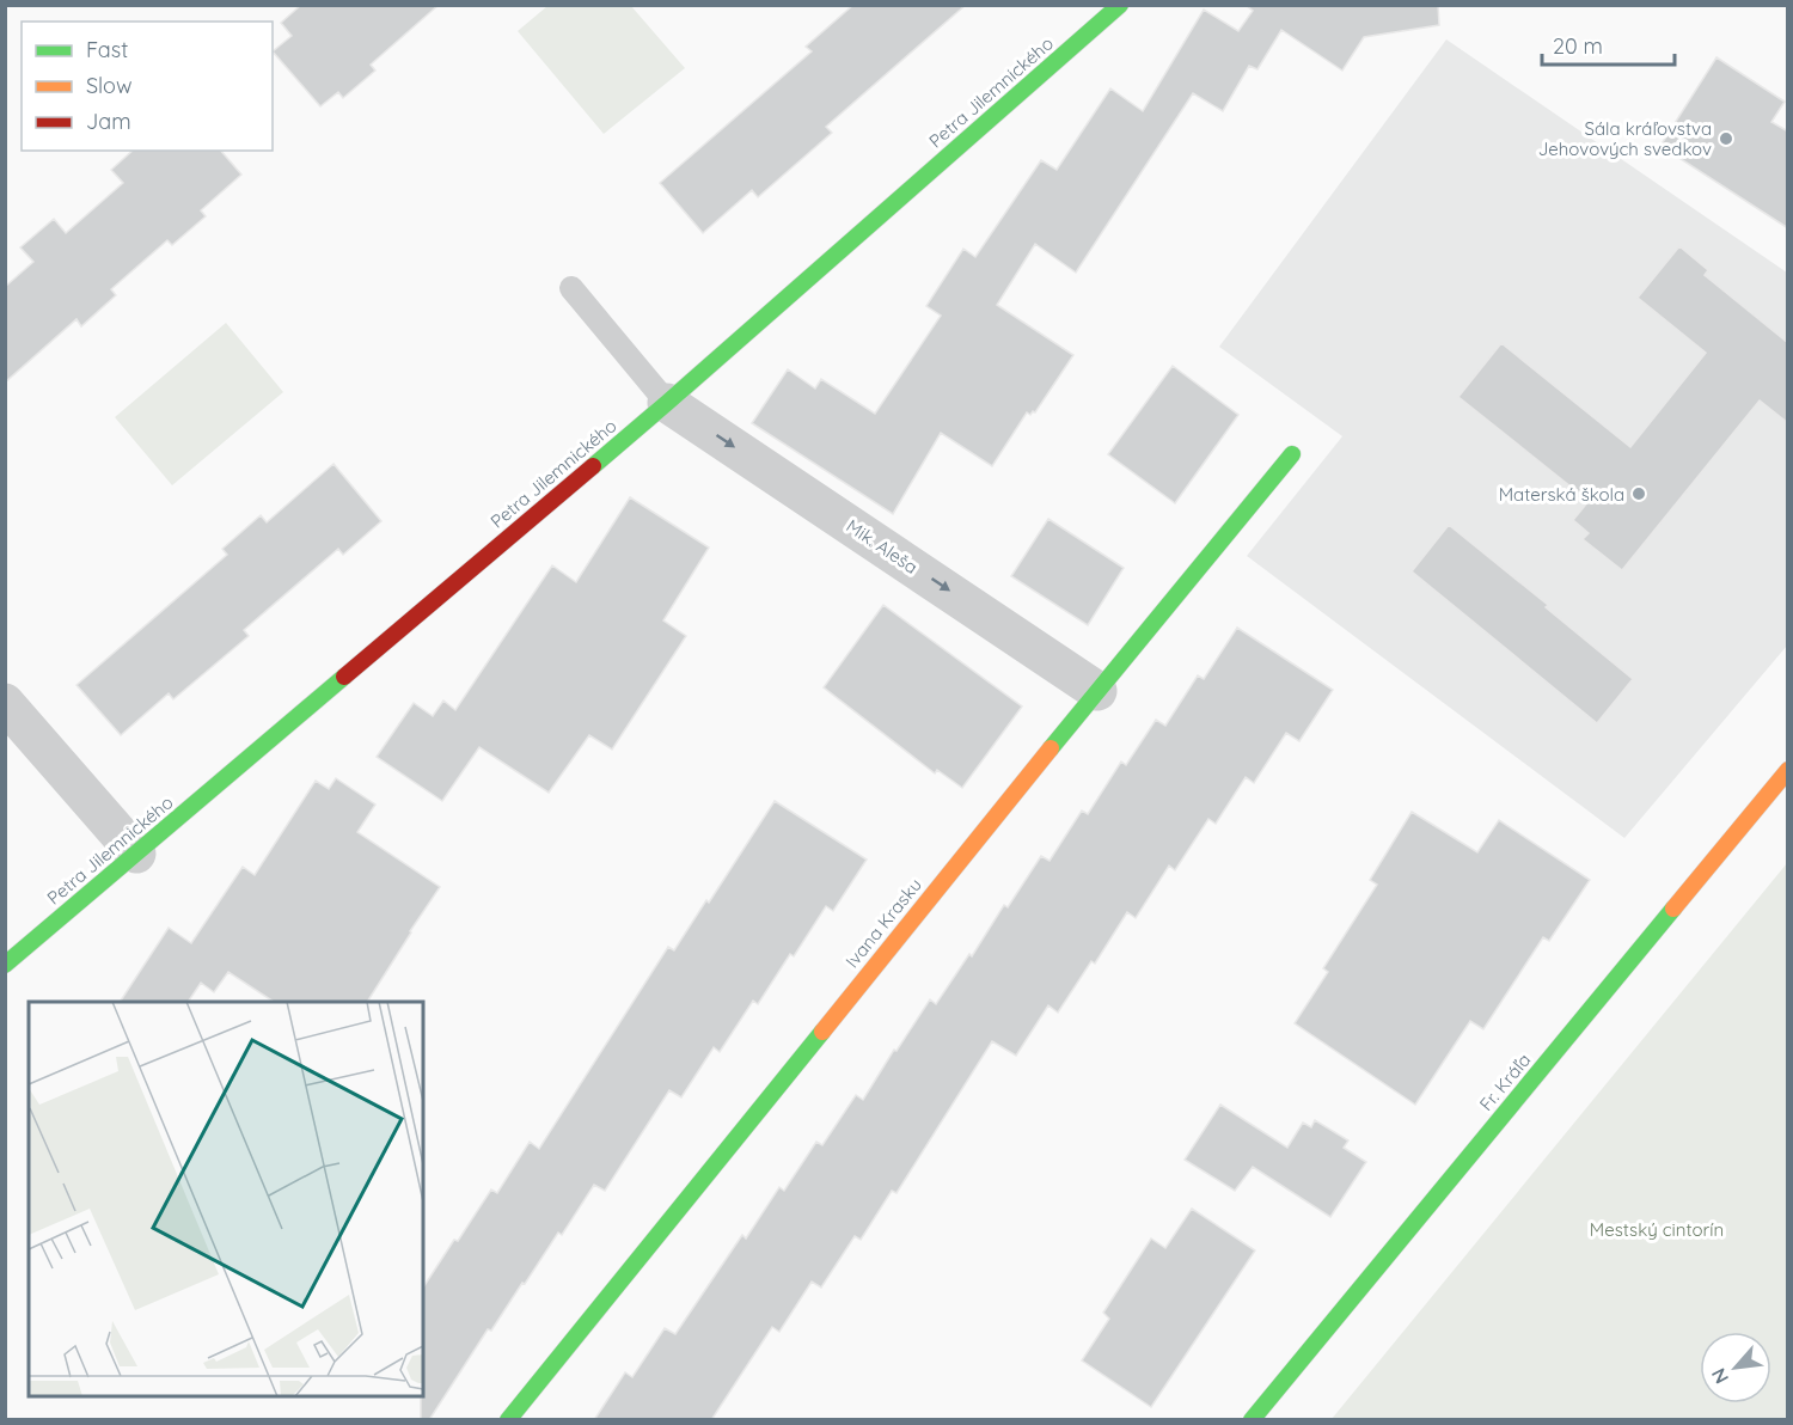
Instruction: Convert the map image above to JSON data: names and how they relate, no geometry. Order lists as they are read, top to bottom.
{
  "streets": {
    "street": [
      "Petra Jilemnického",
      "Mik. Aleša",
      "Ivana Krasku",
      "Fr. Kráľa"
    ]
  },
  "crossings": [
    ["Petra Jilemnického", "Mik. Aleša"],
    ["Mik. Aleša", "Ivana Krasku"]
  ],
  "one_way": ["Mik. Aleša"],
  "parks": ["Mestský cintorín"],
  "places": ["Sála kráľovstva Jehovových svedkov", "Materská škola"],
  "legend": ["Fast", "Slow", "Jam"],
  "scale_bar": "20 m",
  "north": "bottom left"
}
